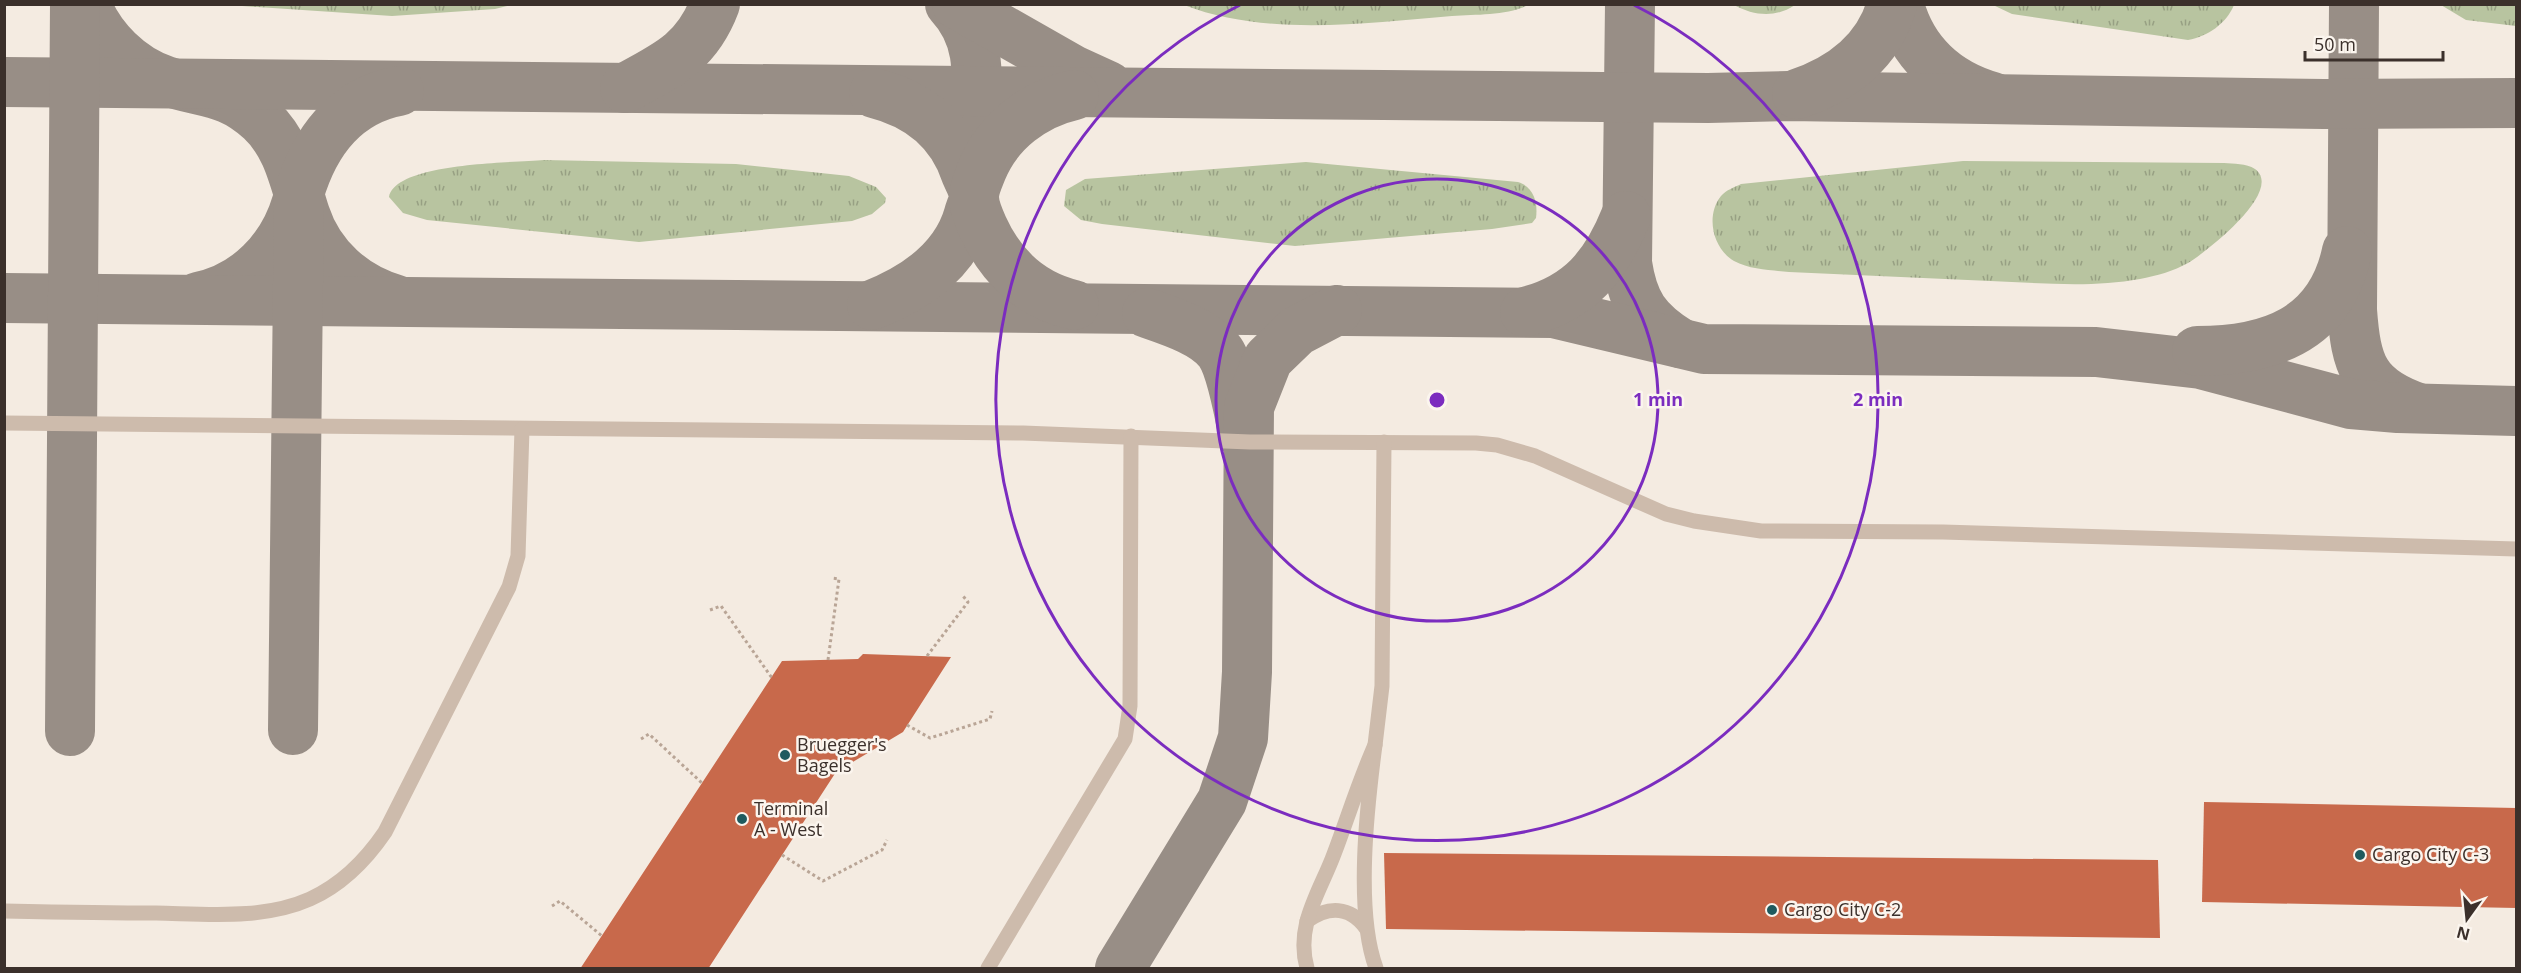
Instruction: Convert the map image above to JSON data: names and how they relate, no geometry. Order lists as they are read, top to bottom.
{
  "places": [
    "Bruegger's Bagels",
    "Terminal A - West",
    "Cargo City C-3",
    "Cargo City C-2"
  ],
  "scale_bar": "50 m",
  "north": "bottom",
  "rings": ["1 min", "2 min"]
}
